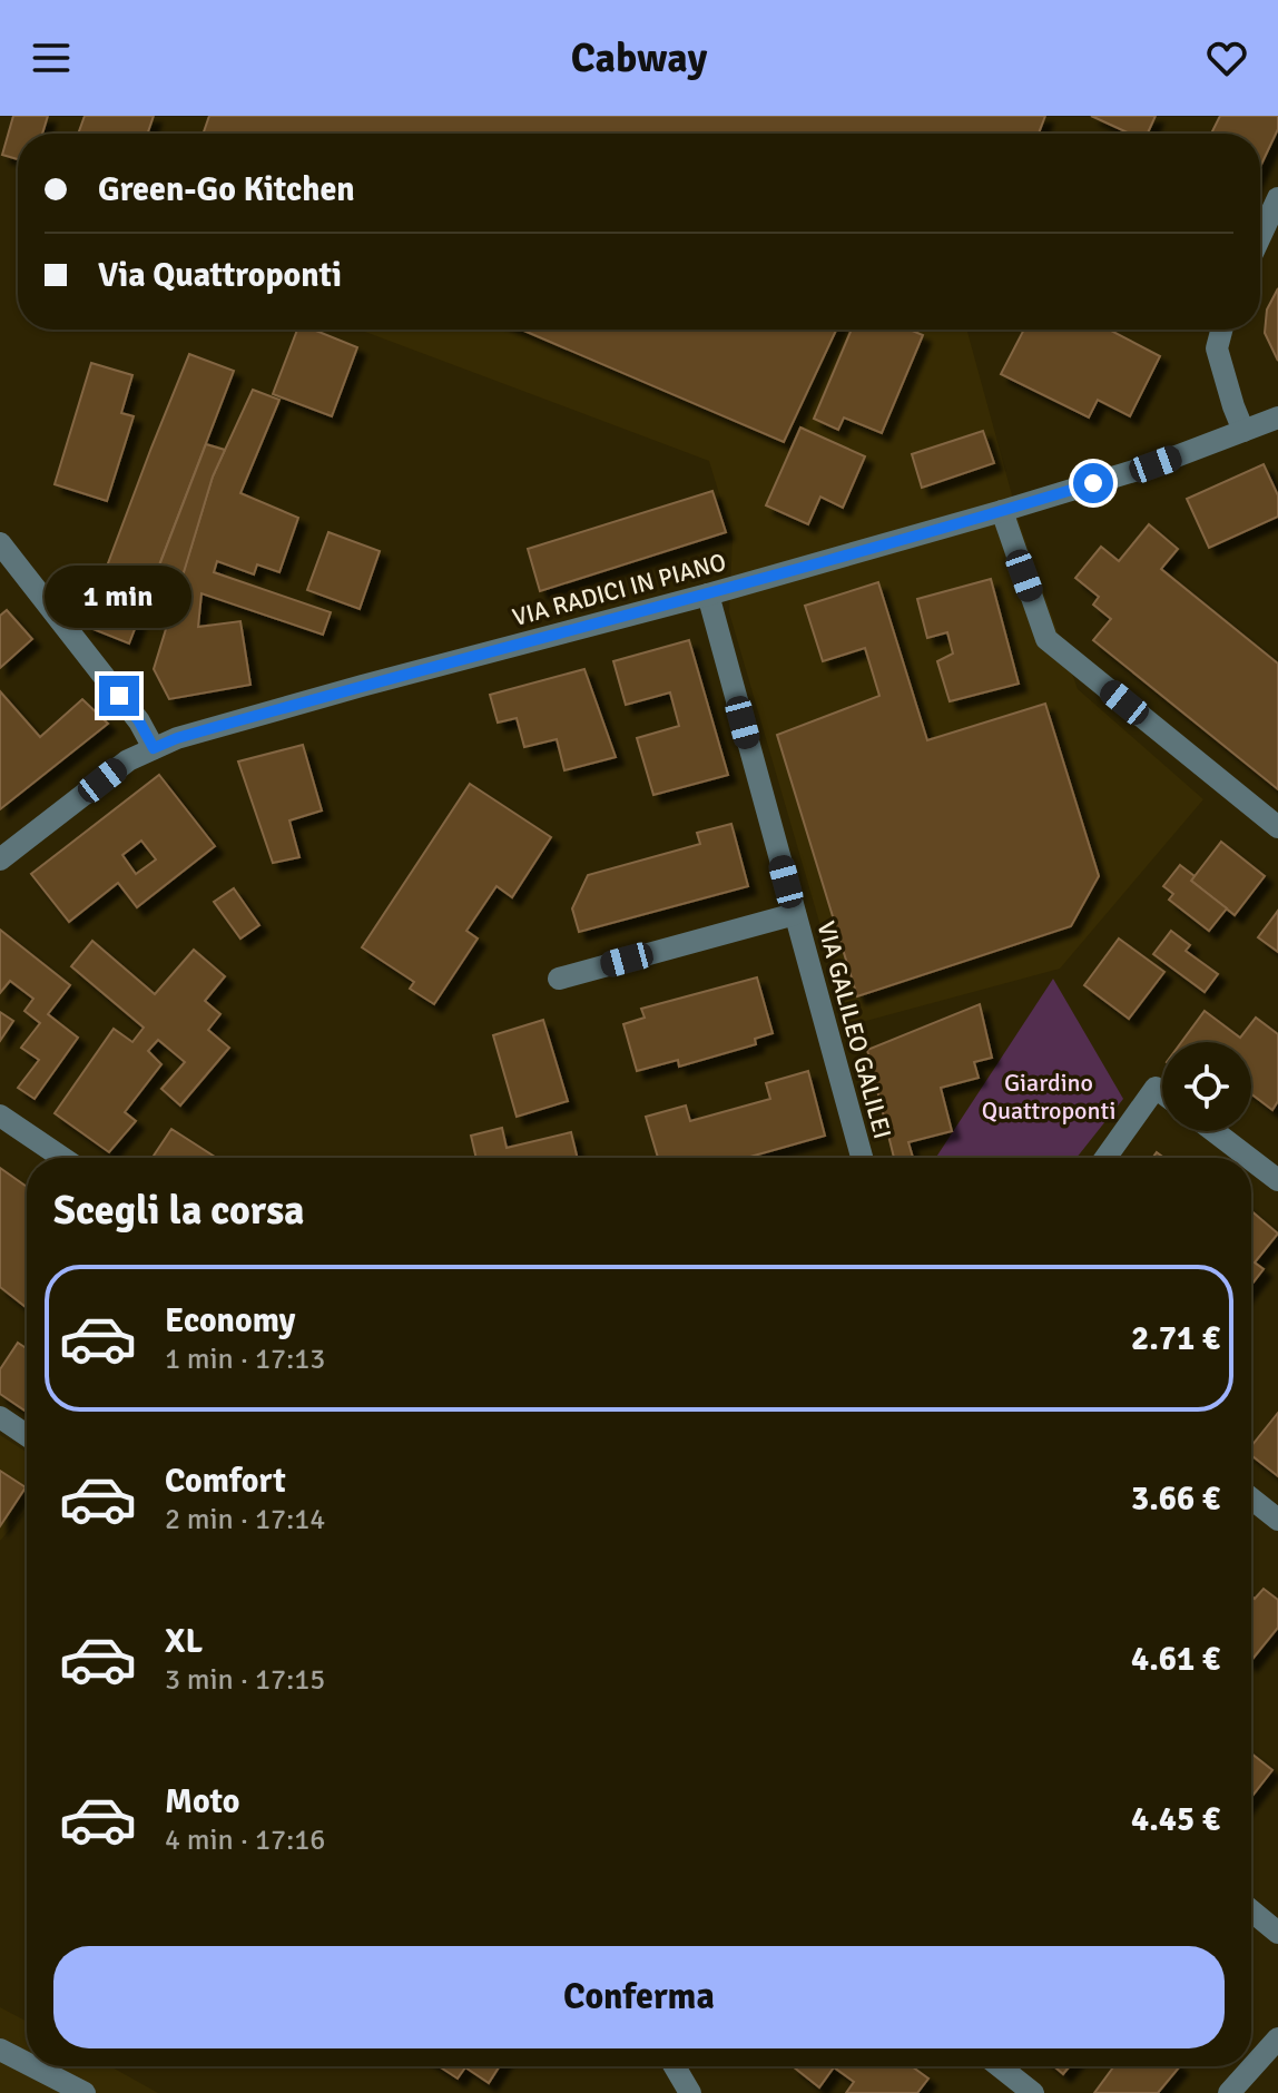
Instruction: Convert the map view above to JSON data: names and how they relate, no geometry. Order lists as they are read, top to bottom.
{
  "streets": {
    "street": ["VIA RADICI IN PIANO", "VIA GALILEO GALILEI"]
  },
  "crossings": [
    ["VIA RADICI IN PIANO", "VIA GALILEO GALILEI"]
  ],
  "parks": ["Giardino Quattroponti"],
  "page": {
    "header": "Cabway",
    "banner": ["Green-Go Kitchen", "Via Quattroponti"],
    "bubble": "1 min",
    "heading": "Scegli la corsa",
    "list": [
      {
        "name": "Economy",
        "note": "1 min · 17:13",
        "value": "2.71 €"
      },
      {
        "name": "Comfort",
        "note": "2 min · 17:14",
        "value": "3.66 €"
      },
      {
        "name": "XL",
        "note": "3 min · 17:15",
        "value": "4.61 €"
      },
      {
        "name": "Moto",
        "note": "4 min · 17:16",
        "value": "4.45 €"
      }
    ],
    "buttons": "Conferma"
  }
}
